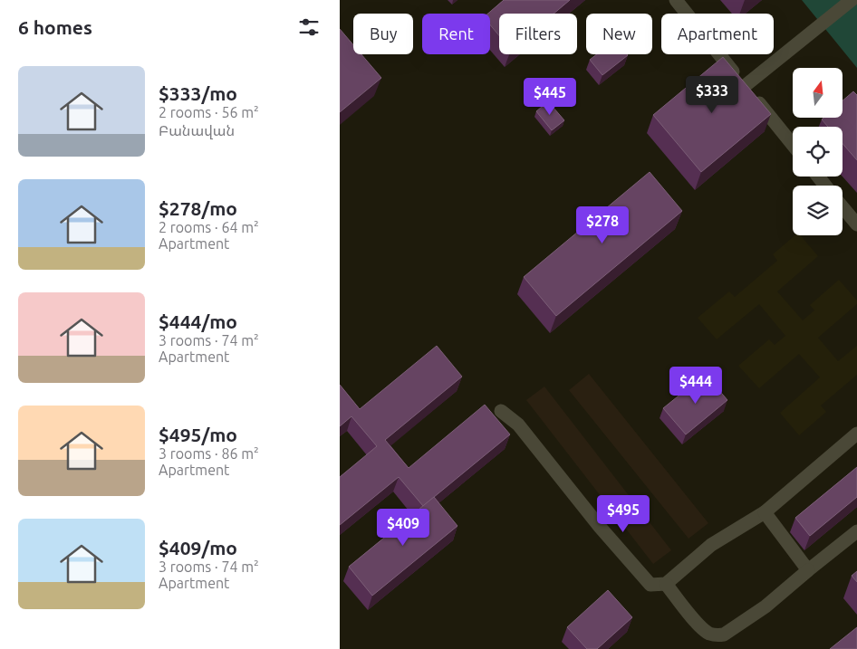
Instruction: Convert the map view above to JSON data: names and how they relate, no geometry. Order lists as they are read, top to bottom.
{
  "north": "top",
  "page": {
    "heading": "6 homes",
    "chip": [
      "Buy",
      "Rent",
      "Filters",
      "New",
      "Apartment"
    ],
    "list": [
      {
        "name": "$333/mo",
        "note": "2 rooms · 56 m² · Բանավան"
      },
      {
        "name": "$278/mo",
        "note": "2 rooms · 64 m² · Apartment"
      },
      {
        "name": "$444/mo",
        "note": "3 rooms · 74 m² · Apartment"
      },
      {
        "name": "$495/mo",
        "note": "3 rooms · 86 m² · Apartment"
      },
      {
        "name": "$409/mo",
        "note": "3 rooms · 74 m² · Apartment"
      }
    ],
    "price": [
      "$333",
      "$445",
      "$278",
      "$444",
      "$495",
      "$409"
    ]
  }
}
